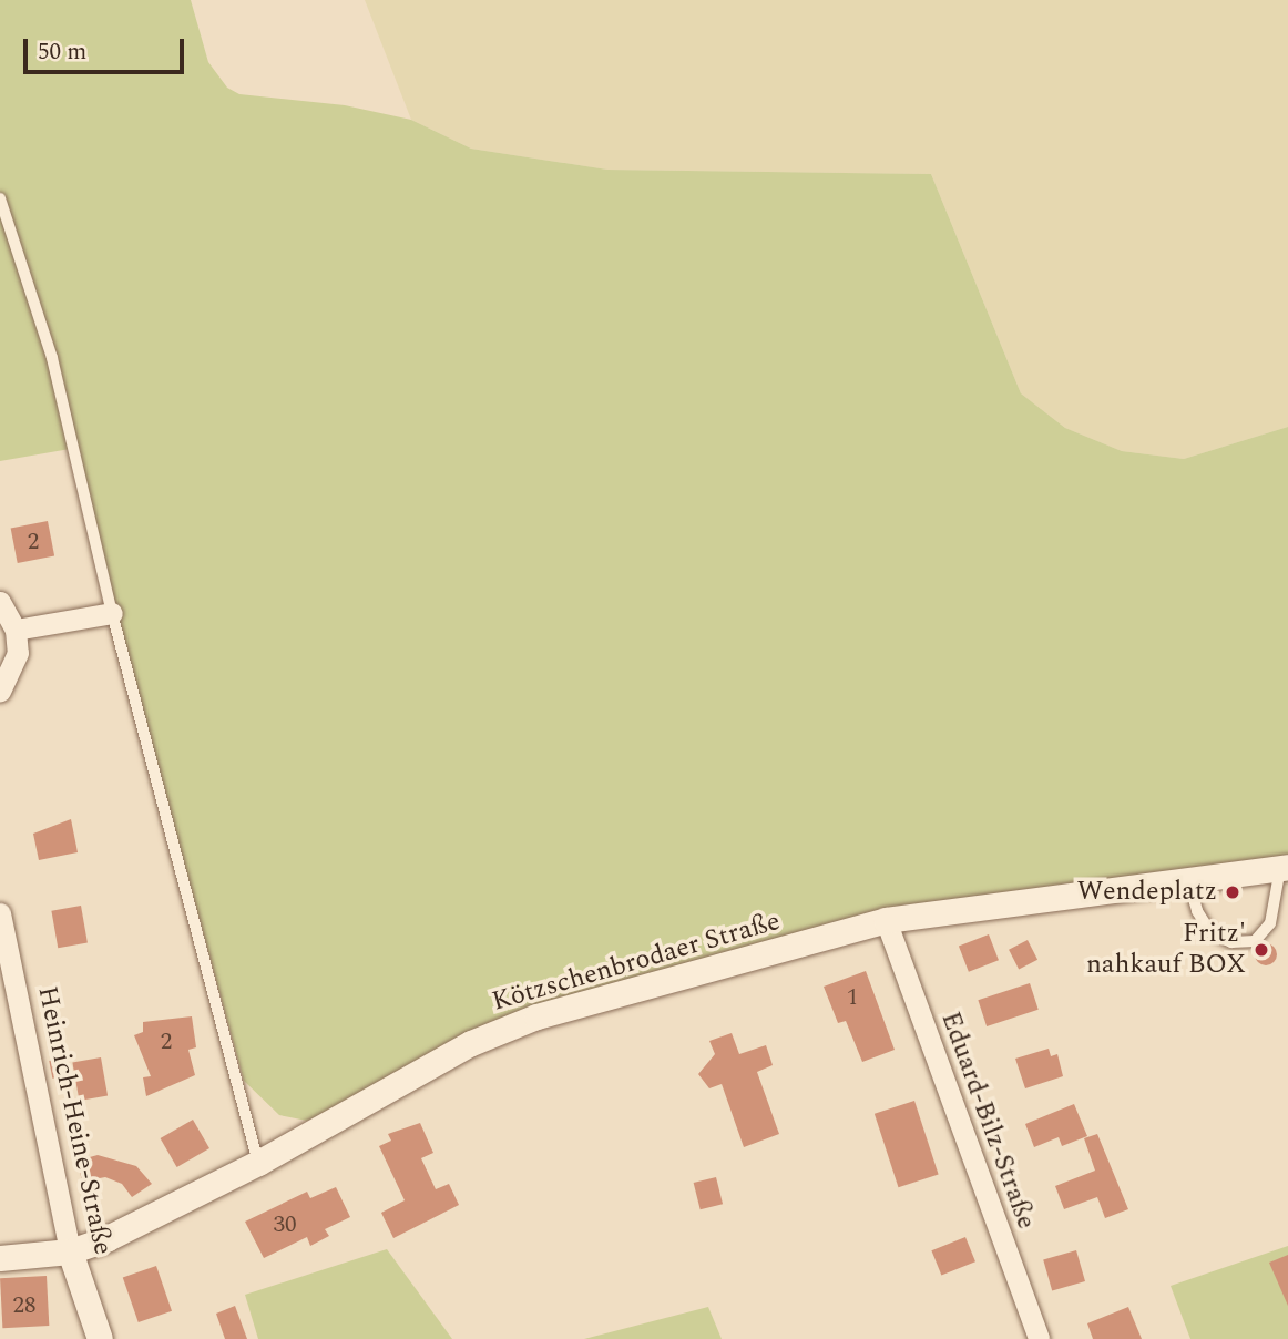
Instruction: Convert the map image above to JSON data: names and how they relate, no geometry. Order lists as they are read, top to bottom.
{
  "streets": {
    "street": ["Kötzschenbrodaer Straße", "Heinrich-Heine-Straße", "Eduard-Bilz-Straße"]
  },
  "crossings": [
    ["Kötzschenbrodaer Straße", "Heinrich-Heine-Straße"],
    ["Kötzschenbrodaer Straße", "Eduard-Bilz-Straße"]
  ],
  "places": ["Wendeplatz", "Fritz' nahkauf BOX"],
  "house_numbers": [
    "2",
    "1",
    "2",
    "30",
    "28"
  ],
  "scale_bar": "50 m"
}
